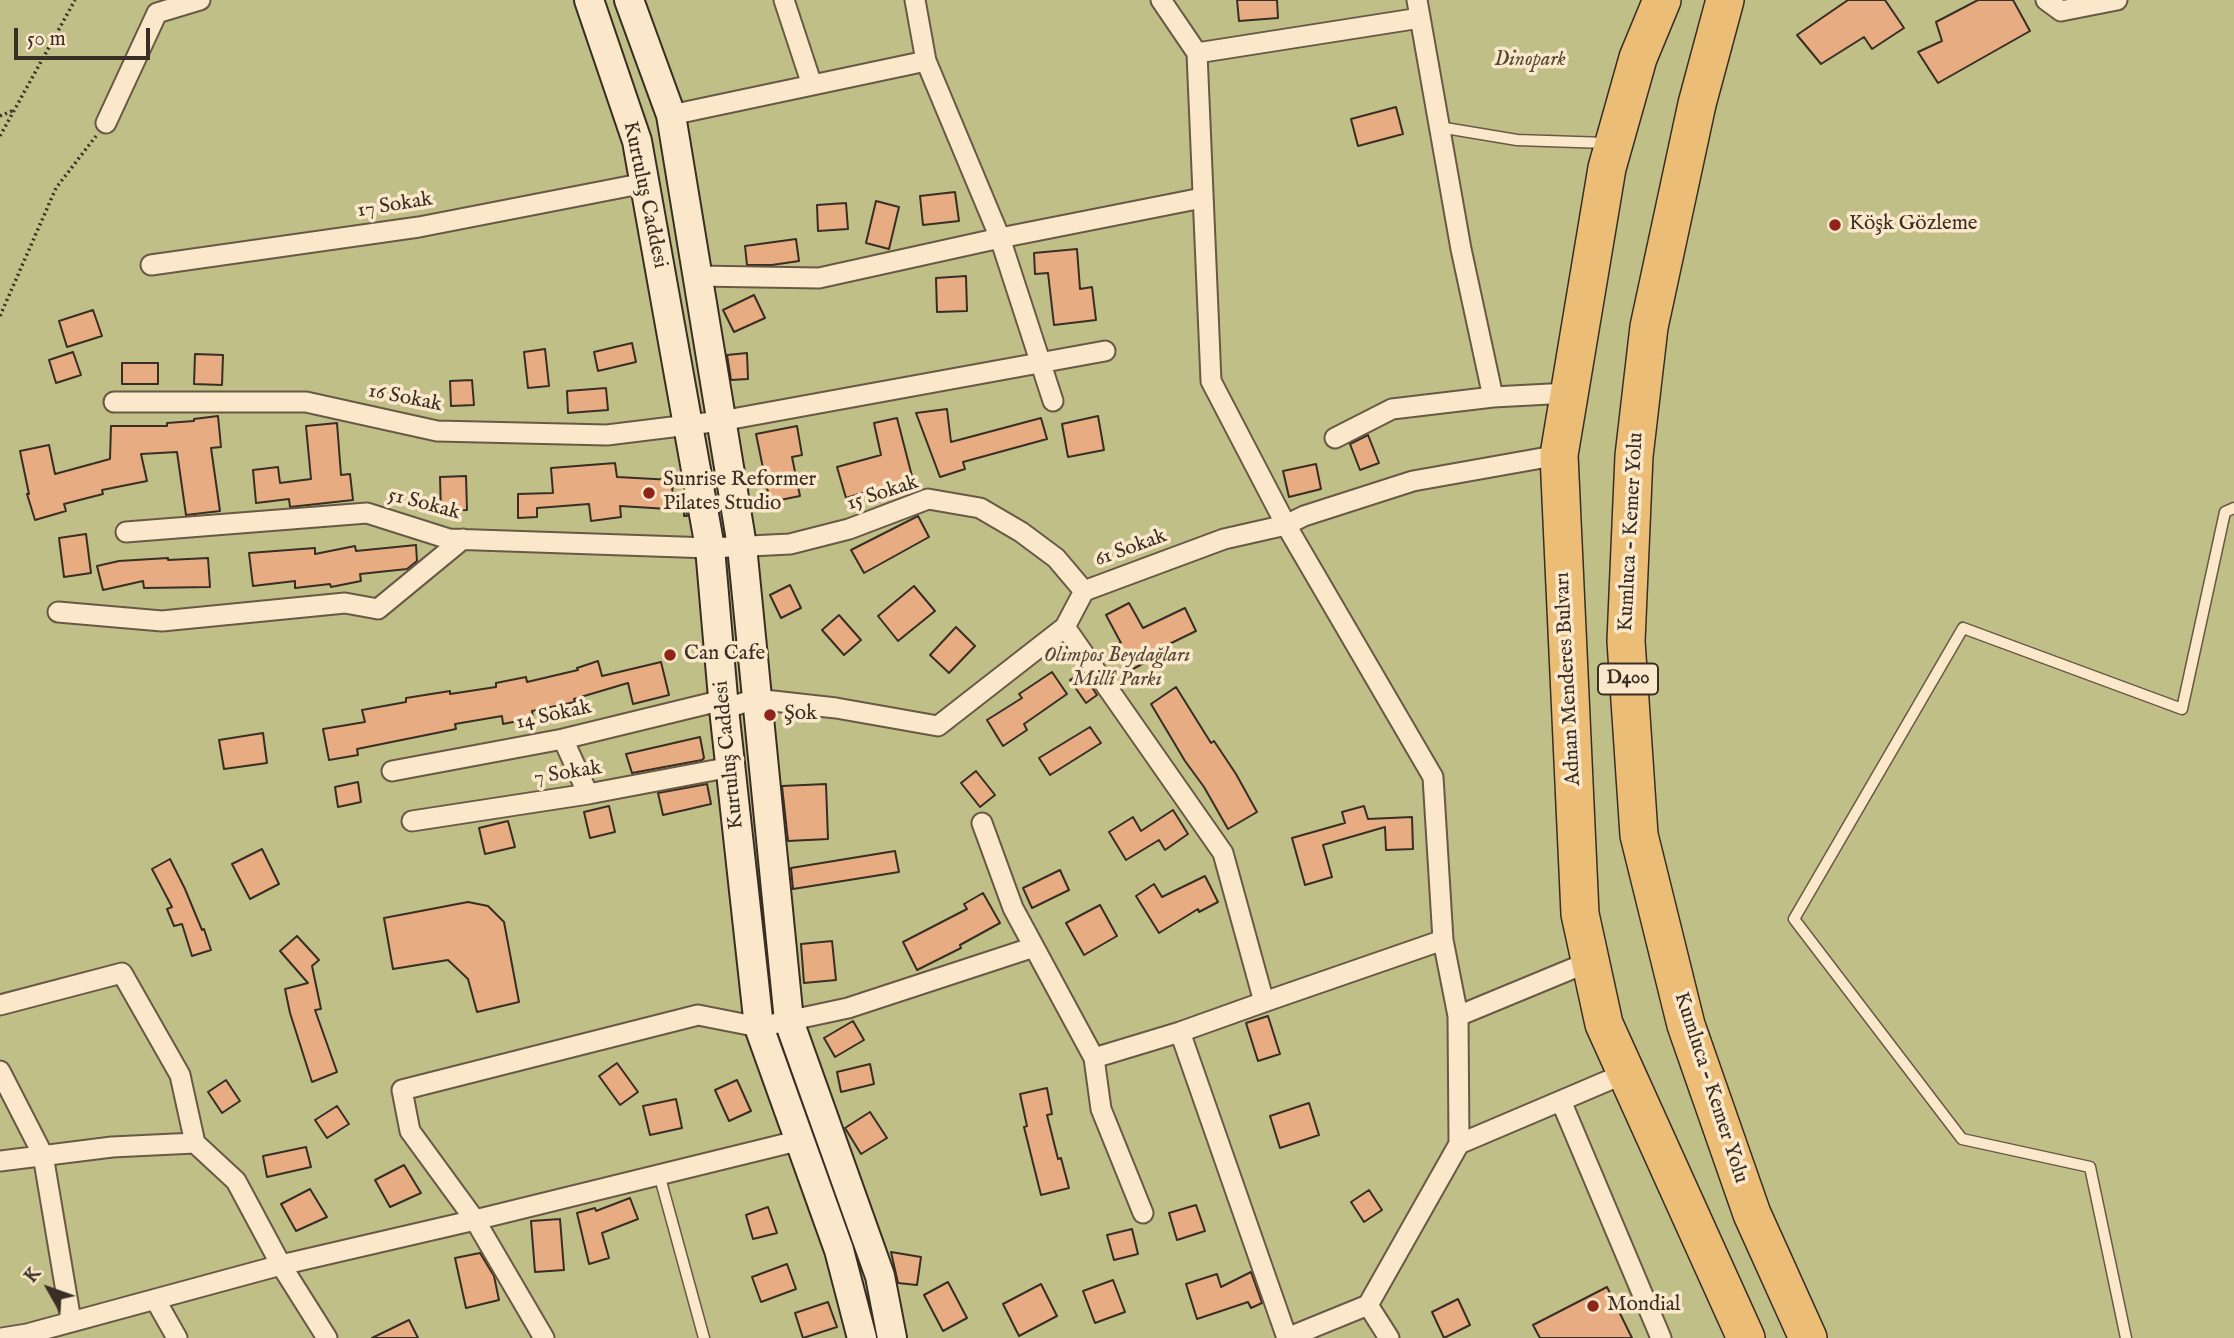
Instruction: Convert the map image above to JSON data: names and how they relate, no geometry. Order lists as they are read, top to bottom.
{
  "streets": {
    "highway": ["Kumluca - Kemer Yolu", "Adnan Menderes Bulvarı", "D400"],
    "street": [
      "Kurtuluş Caddesi",
      "17 Sokak",
      "16 Sokak",
      "15 Sokak",
      "51 Sokak",
      "61 Sokak",
      "14 Sokak",
      "7 Sokak"
    ]
  },
  "crossings": [
    ["Kurtuluş Caddesi", "17 Sokak"],
    ["Kurtuluş Caddesi", "16 Sokak"],
    ["Kurtuluş Caddesi", "15 Sokak"],
    ["Kurtuluş Caddesi", "51 Sokak"],
    ["Kurtuluş Caddesi", "61 Sokak"],
    ["Kurtuluş Caddesi", "14 Sokak"],
    ["Kurtuluş Caddesi", "7 Sokak"],
    ["15 Sokak", "51 Sokak"],
    ["15 Sokak", "61 Sokak"],
    ["61 Sokak", "Adnan Menderes Bulvarı"],
    ["61 Sokak", "14 Sokak"]
  ],
  "parks": ["Dinopark", "Olimpos Beydağları Millî Parkı"],
  "places": [
    "Köşk Gözleme",
    "Sunrise Reformer Pilates Studio",
    "Can Cafe",
    "Şok",
    "Mondial"
  ],
  "scale_bar": "50 m",
  "north": "top left"
}
